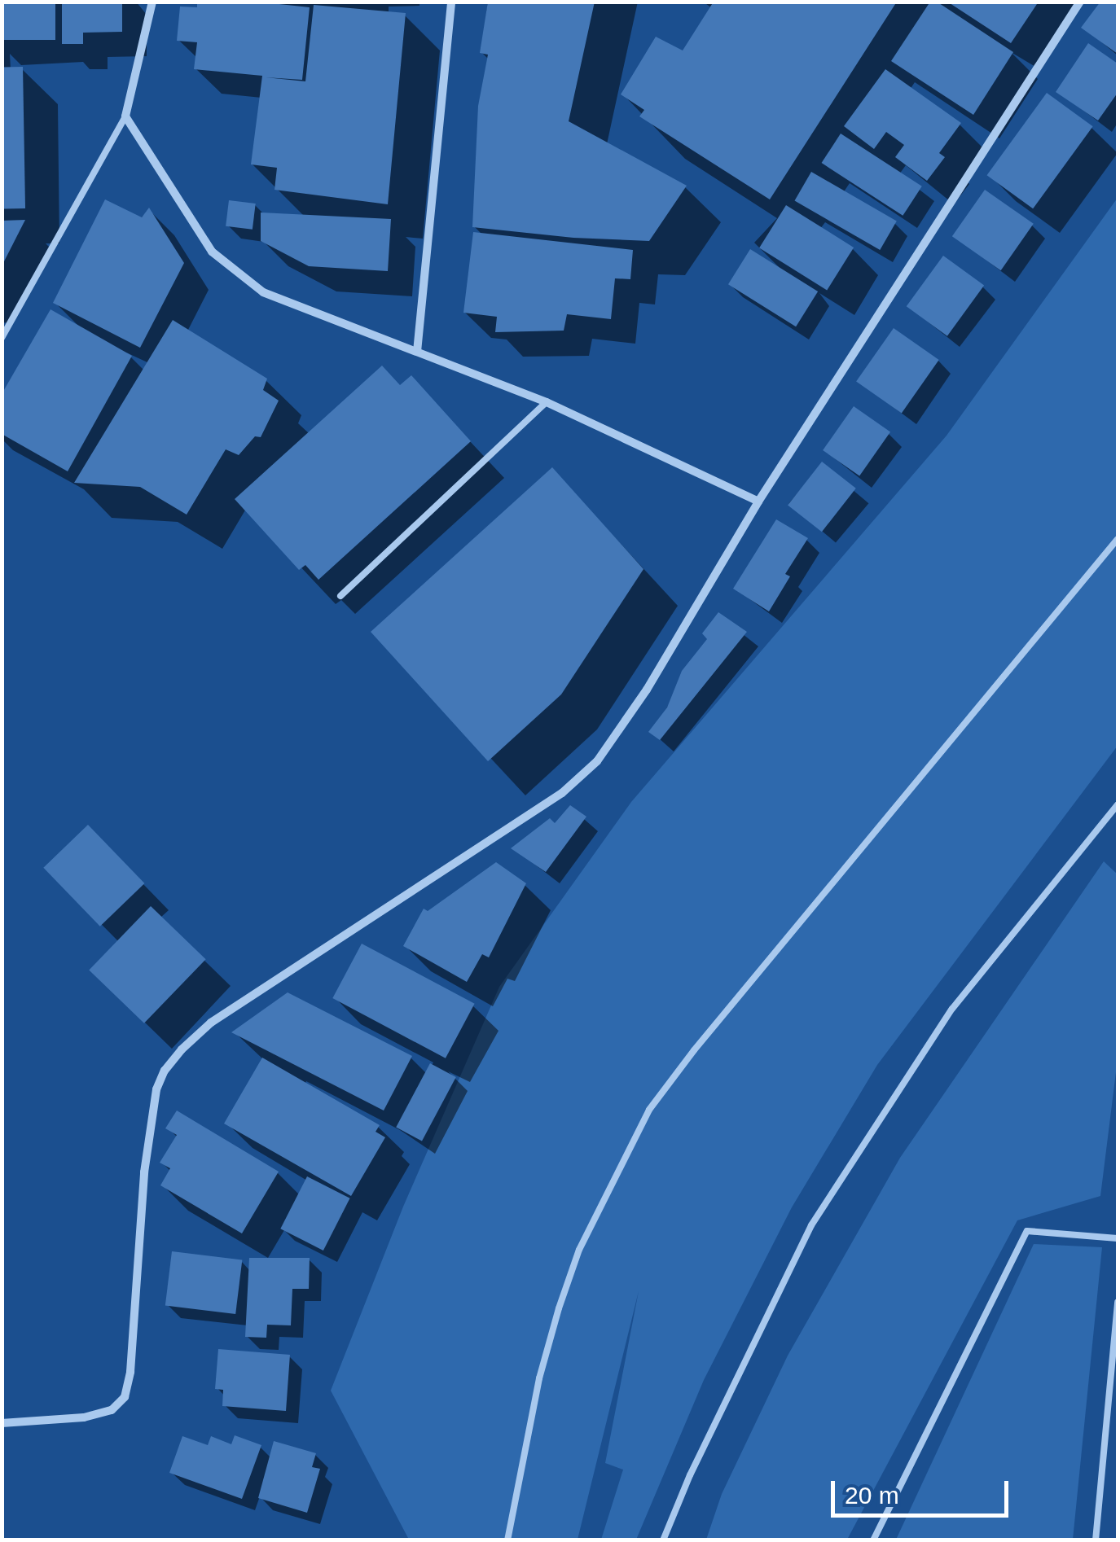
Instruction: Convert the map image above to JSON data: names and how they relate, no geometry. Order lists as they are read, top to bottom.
{
  "scale_bar": "20 m"
}
